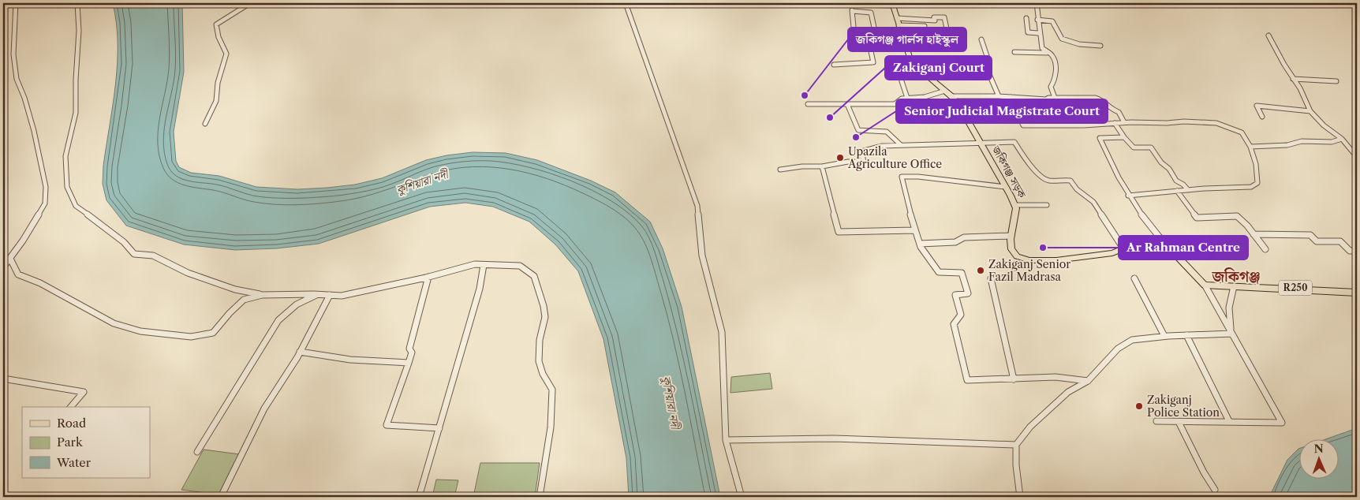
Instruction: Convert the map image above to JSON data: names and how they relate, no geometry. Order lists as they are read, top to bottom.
{
  "streets": {
    "main road": ["জকিগঞ্জ সড়ক", "R250"]
  },
  "districts": ["জকিগঞ্জ"],
  "water": ["কুশিয়ারা নদী"],
  "places": [
    "জকিগঞ্জ গার্লস হাইস্কুল",
    "Zakiganj Court",
    "Senior Judicial Magistrate Court",
    "Upazila Agriculture Office",
    "Ar Rahman Centre",
    "Zakiganj Senior Fazil Madrasa",
    "Zakiganj Police Station"
  ],
  "legend": ["Road", "Park", "Water"],
  "north": "top"
}
